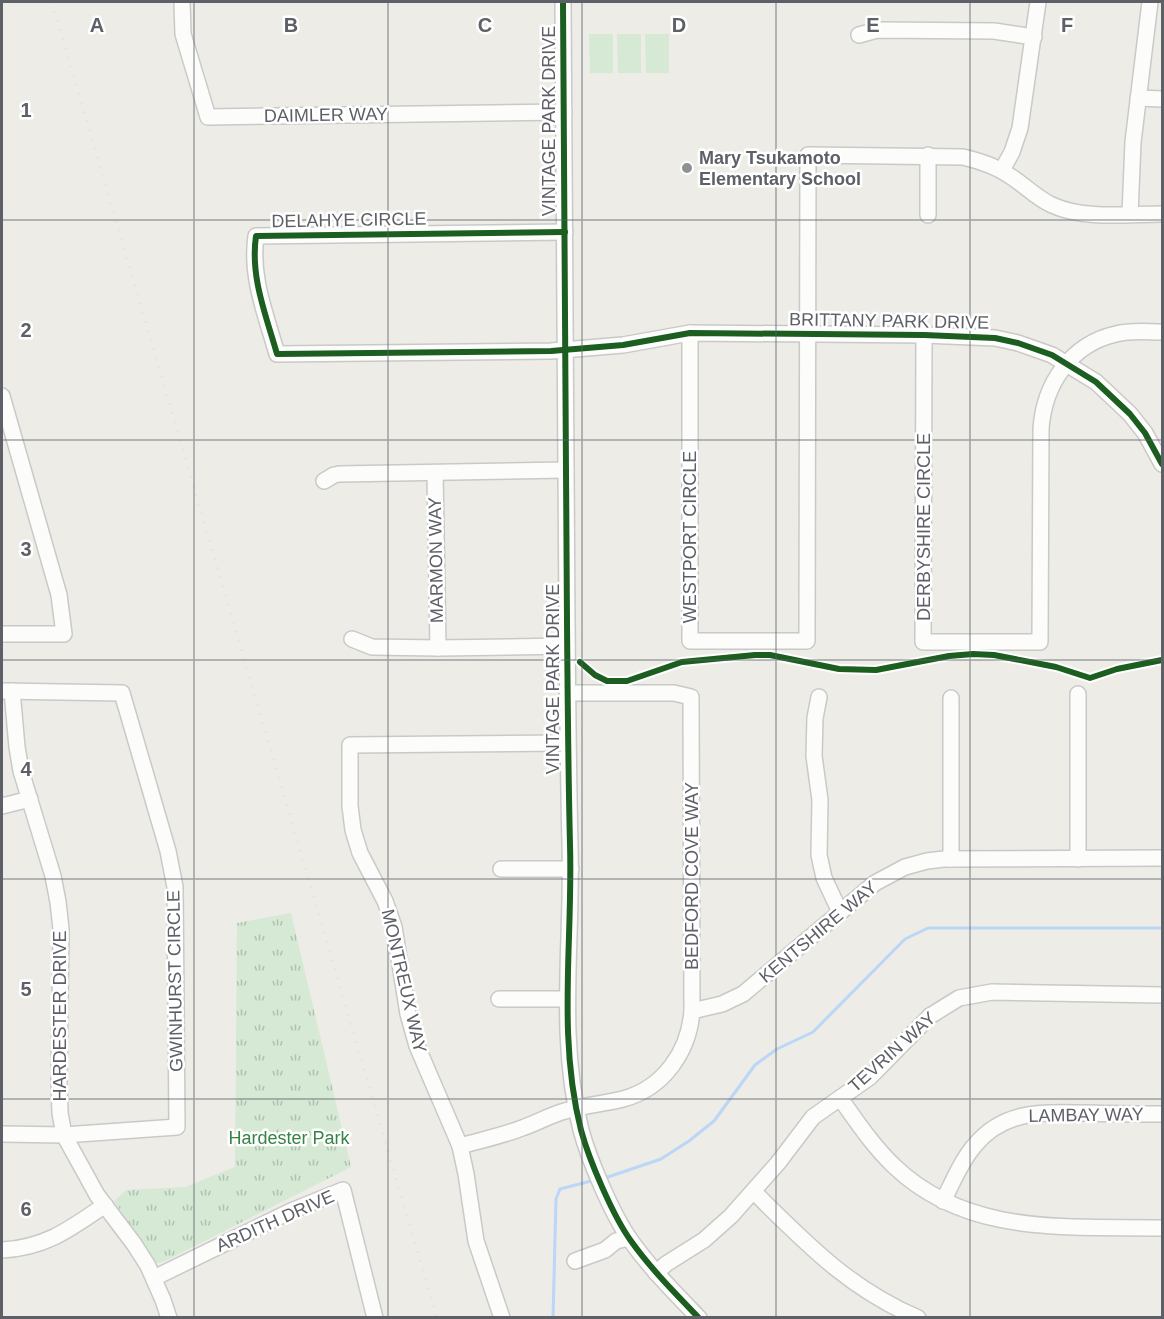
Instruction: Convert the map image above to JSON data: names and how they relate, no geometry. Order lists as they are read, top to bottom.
{
  "streets": {
    "street": [
      "DAIMLER WAY",
      "VINTAGE PARK DRIVE",
      "DELAHYE CIRCLE",
      "BRITTANY PARK DRIVE",
      "DERBYSHIRE CIRCLE",
      "WESTPORT CIRCLE",
      "MARMON WAY",
      "BEDFORD COVE WAY",
      "KENTSHIRE WAY",
      "GWINHURST CIRCLE",
      "MONTREUX WAY",
      "HARDESTER DRIVE",
      "TEVRIN WAY",
      "LAMBAY WAY",
      "ARDITH DRIVE"
    ]
  },
  "crossings": [
    ["DAIMLER WAY", "VINTAGE PARK DRIVE"],
    ["VINTAGE PARK DRIVE", "DELAHYE CIRCLE"],
    ["VINTAGE PARK DRIVE", "BRITTANY PARK DRIVE"],
    ["VINTAGE PARK DRIVE", "MARMON WAY"],
    ["VINTAGE PARK DRIVE", "BEDFORD COVE WAY"],
    ["VINTAGE PARK DRIVE", "MONTREUX WAY"],
    ["VINTAGE PARK DRIVE", "TEVRIN WAY"],
    ["DELAHYE CIRCLE", "BRITTANY PARK DRIVE"],
    ["BRITTANY PARK DRIVE", "DERBYSHIRE CIRCLE"],
    ["BRITTANY PARK DRIVE", "WESTPORT CIRCLE"],
    ["BEDFORD COVE WAY", "KENTSHIRE WAY"],
    ["BEDFORD COVE WAY", "MONTREUX WAY"],
    ["GWINHURST CIRCLE", "HARDESTER DRIVE"],
    ["HARDESTER DRIVE", "ARDITH DRIVE"]
  ],
  "parks": ["Hardester Park"],
  "places": ["Mary Tsukamoto Elementary School"],
  "grid": {
    "columns": [
      "A",
      "B",
      "C",
      "D",
      "E",
      "F"
    ],
    "rows": [
      "1",
      "2",
      "3",
      "4",
      "5",
      "6"
    ]
  }
}
